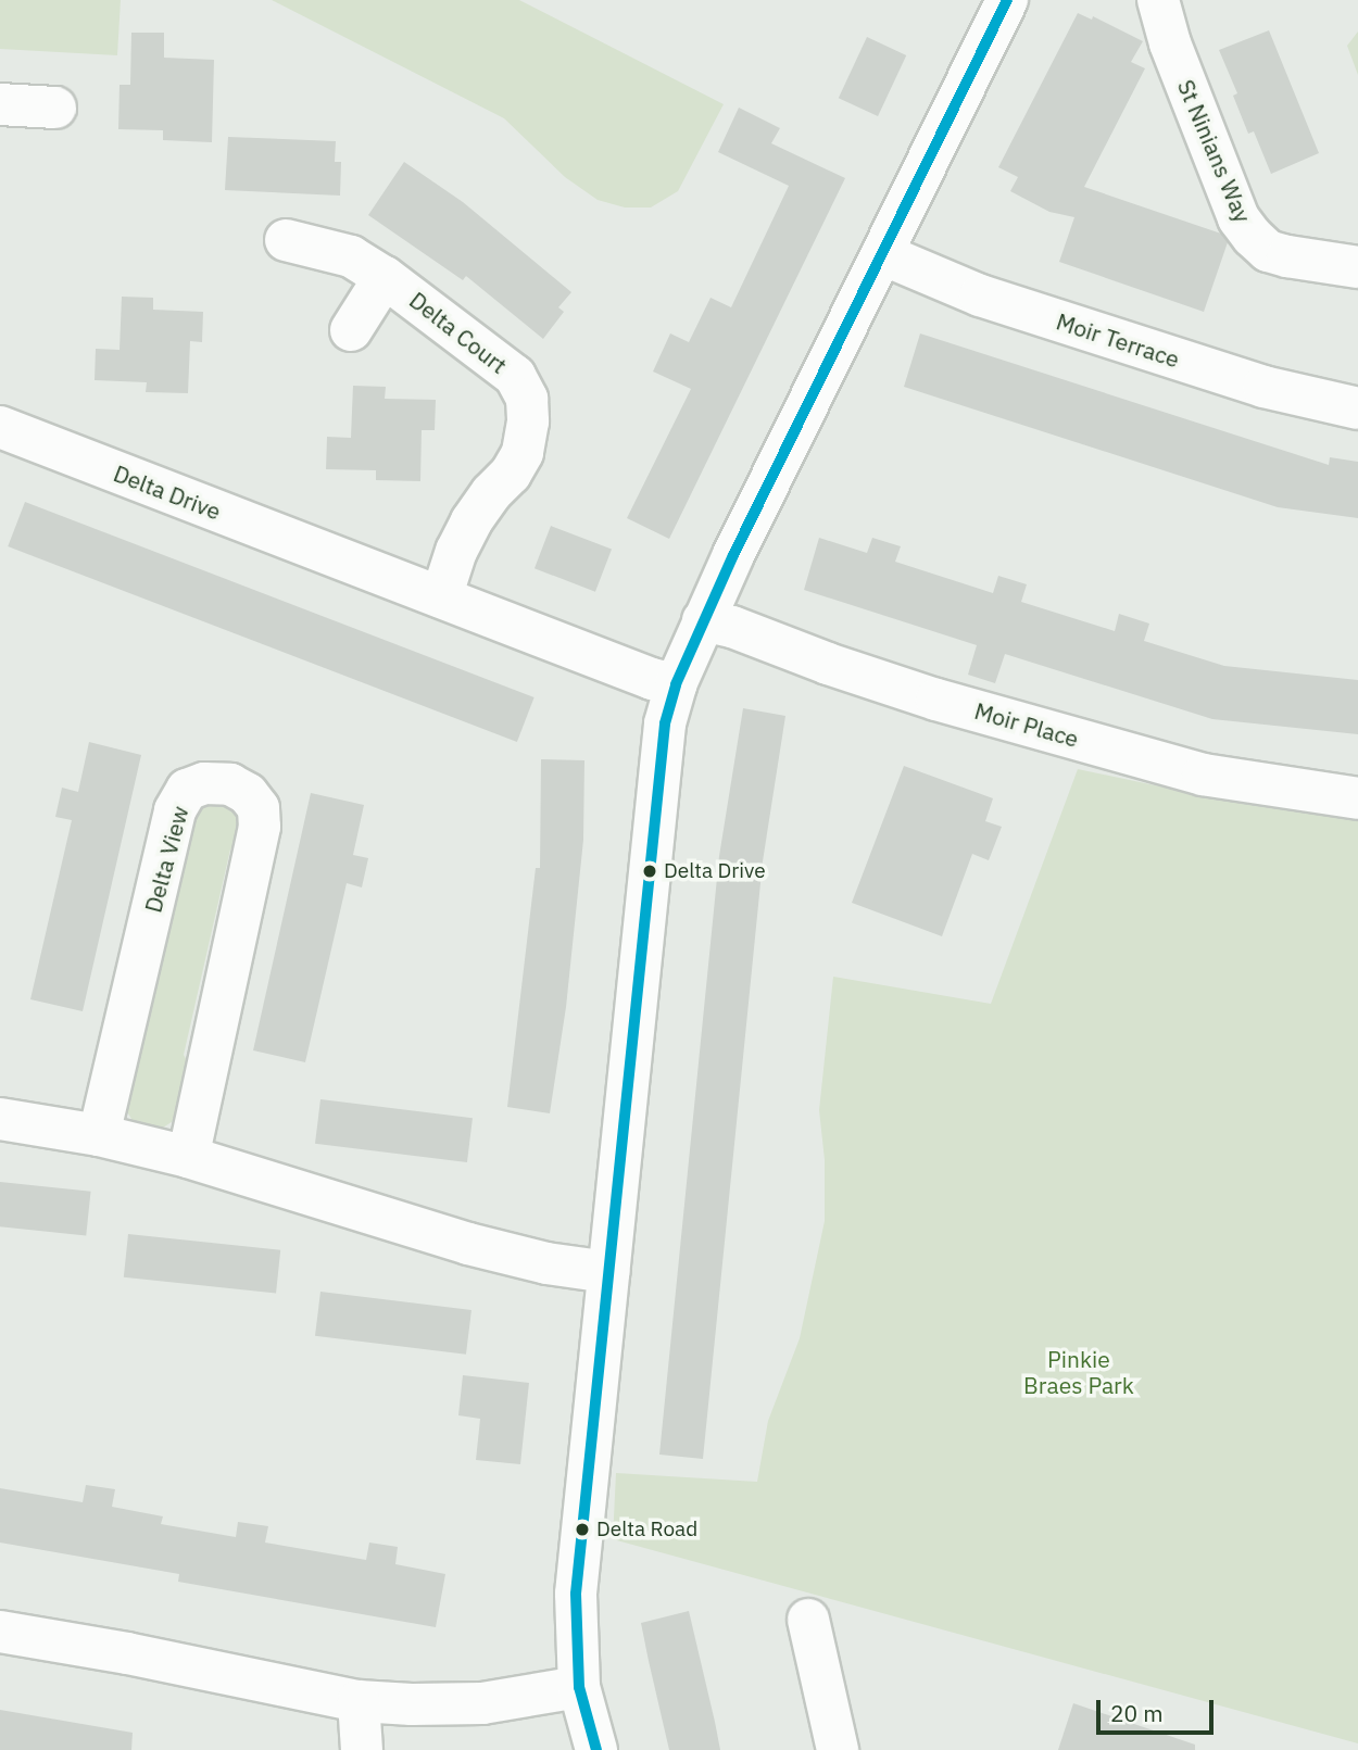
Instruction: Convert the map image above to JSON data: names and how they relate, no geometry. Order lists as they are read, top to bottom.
{
  "streets": {
    "street": [
      "St Ninians Way",
      "Delta Court",
      "Moir Terrace",
      "Delta Drive",
      "Moir Place",
      "Delta View"
    ]
  },
  "crossings": [
    ["Delta Court", "Delta Drive"]
  ],
  "parks": ["Pinkie Braes Park"],
  "places": ["Delta Drive", "Delta Road"],
  "scale_bar": "20 m"
}
